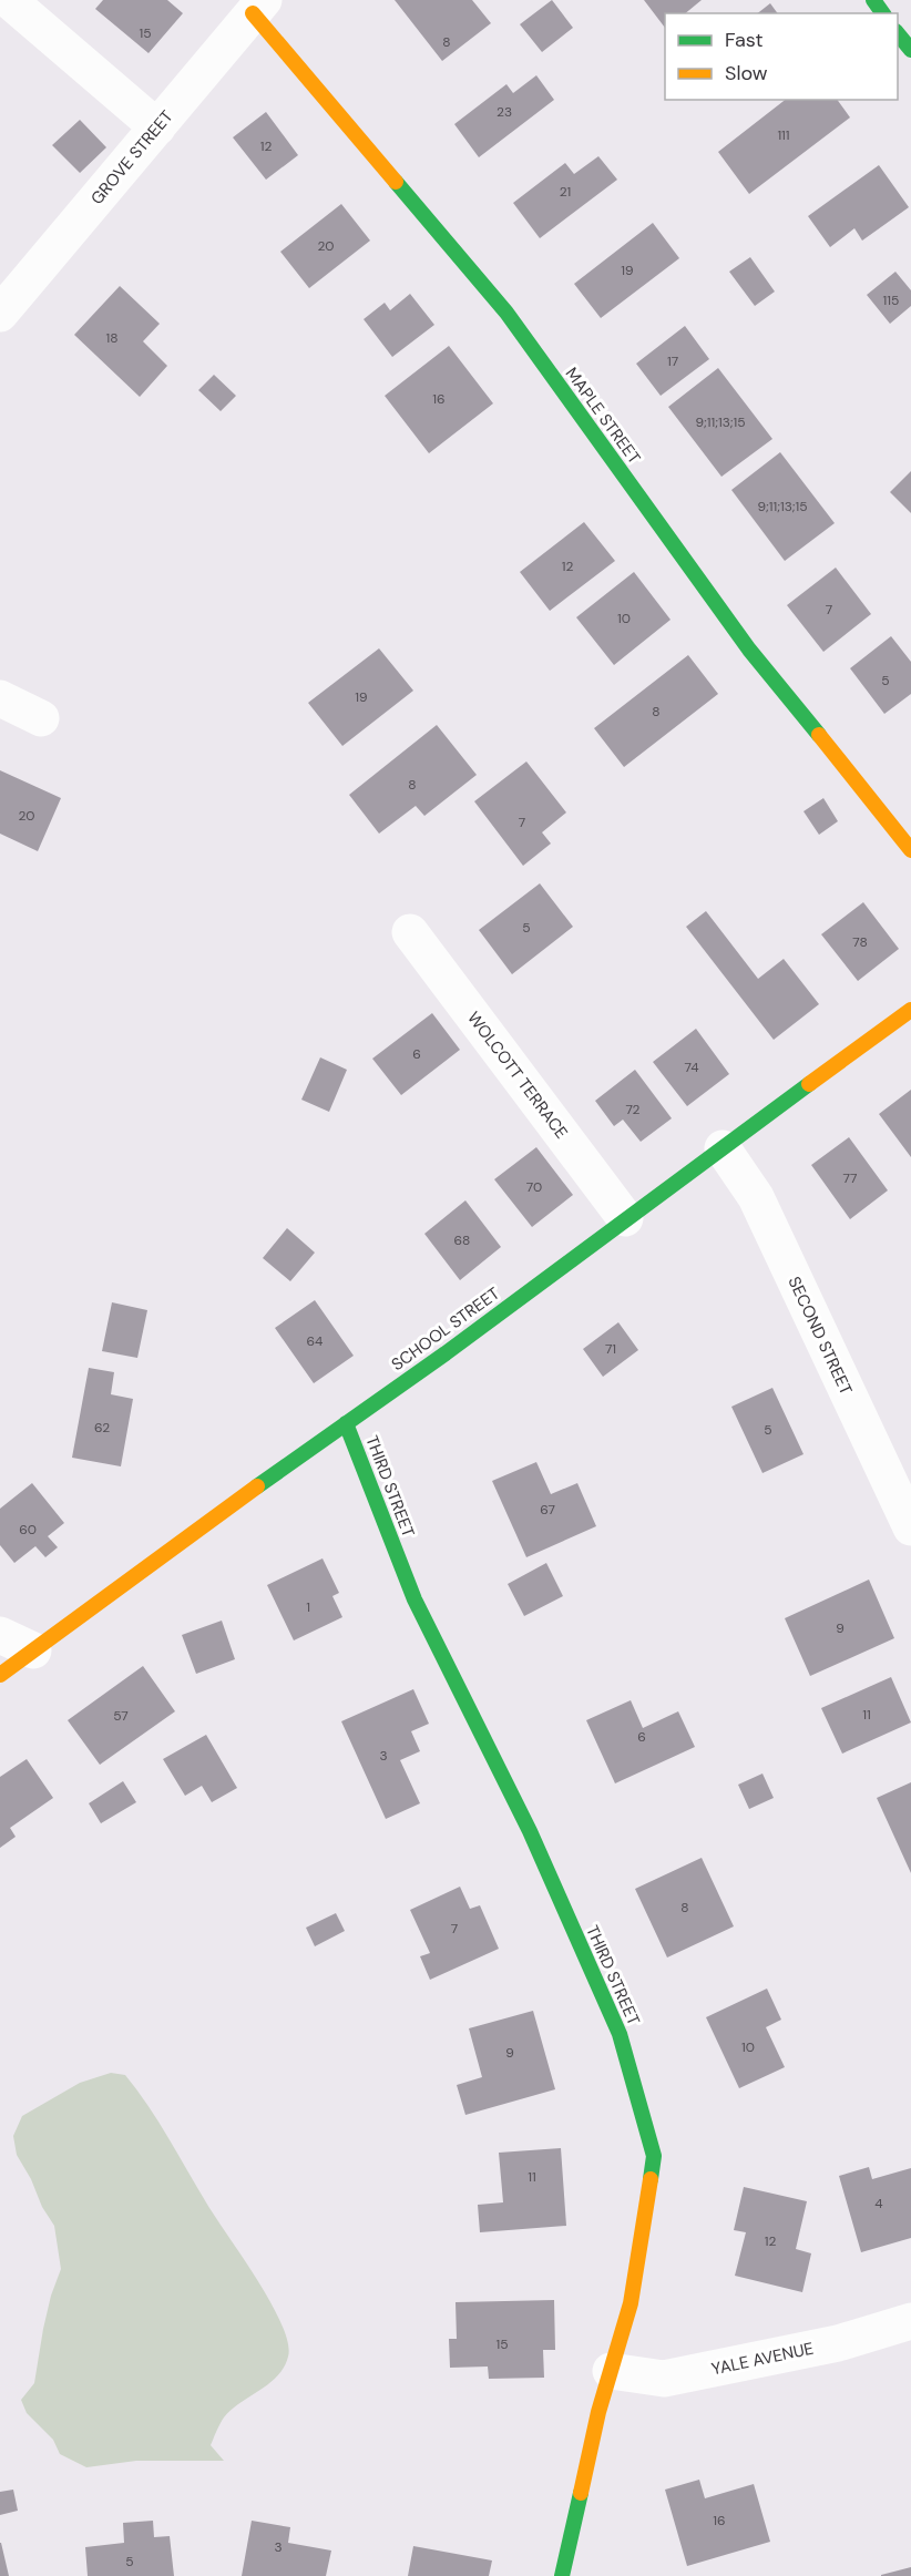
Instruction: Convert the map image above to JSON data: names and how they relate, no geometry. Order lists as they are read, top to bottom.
{
  "streets": {
    "street": [
      "GROVE STREET",
      "MAPLE STREET",
      "WOLCOTT TERRACE",
      "SCHOOL STREET",
      "SECOND STREET",
      "THIRD STREET",
      "YALE AVENUE"
    ]
  },
  "crossings": [
    ["GROVE STREET", "MAPLE STREET"],
    ["WOLCOTT TERRACE", "SCHOOL STREET"],
    ["SCHOOL STREET", "SECOND STREET"],
    ["SCHOOL STREET", "THIRD STREET"],
    ["THIRD STREET", "YALE AVENUE"]
  ],
  "house_numbers": [
    "15",
    "8",
    "23",
    "111",
    "12",
    "21",
    "20",
    "19",
    "115",
    "18",
    "17",
    "16",
    "9;11;13;15",
    "9;11;13;15",
    "12",
    "7",
    "10",
    "5",
    "19",
    "8",
    "8",
    "20",
    "7",
    "5",
    "78",
    "6",
    "74",
    "72",
    "77",
    "70",
    "68",
    "64",
    "71",
    "62",
    "5",
    "67",
    "60",
    "1",
    "9",
    "11",
    "57",
    "6",
    "3",
    "8",
    "7",
    "10",
    "9",
    "11",
    "4",
    "12",
    "15",
    "16",
    "3",
    "5"
  ],
  "legend": ["Fast", "Slow"]
}
